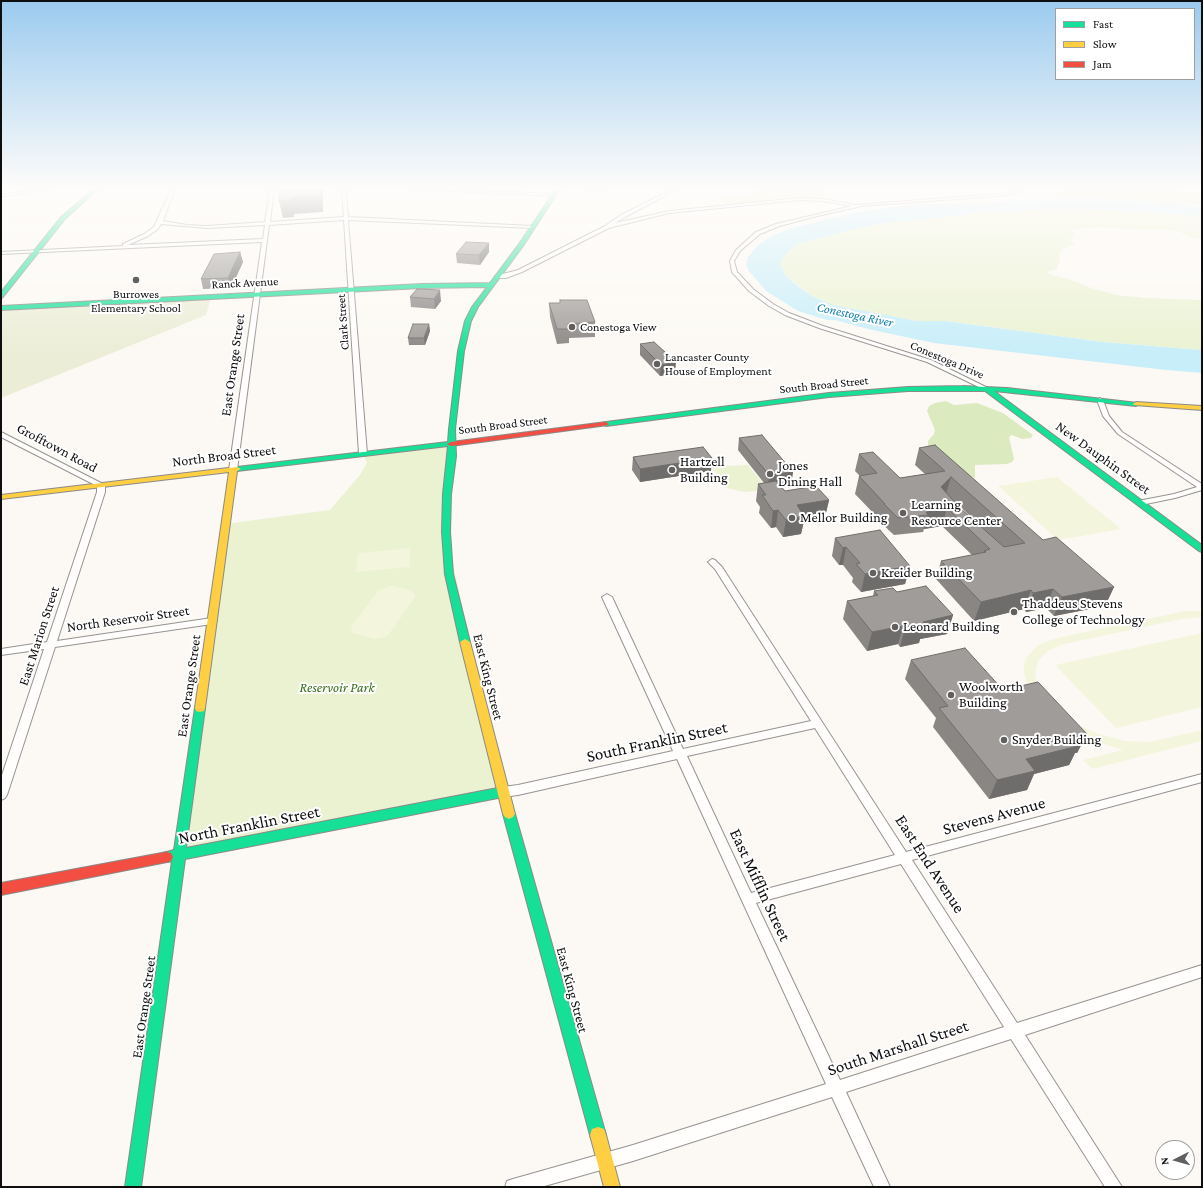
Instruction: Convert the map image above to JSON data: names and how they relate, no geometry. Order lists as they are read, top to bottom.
{
  "streets": {
    "main road": [
      "Ranck Avenue",
      "East Orange Street",
      "South Broad Street",
      "North Broad Street",
      "New Dauphin Street",
      "East King Street",
      "North Franklin Street"
    ],
    "street": [
      "Clark Street",
      "Conestoga Drive",
      "Grofftown Road",
      "North Reservoir Street",
      "East Marion Street",
      "South Franklin Street",
      "Stevens Avenue",
      "East End Avenue",
      "East Mifflin Street",
      "South Marshall Street"
    ]
  },
  "crossings": [
    ["Ranck Avenue", "Clark Street"],
    ["Ranck Avenue", "East Orange Street"],
    ["Ranck Avenue", "East King Street"],
    ["Clark Street", "North Broad Street"],
    ["Conestoga Drive", "South Broad Street"],
    ["Conestoga Drive", "New Dauphin Street"],
    ["East Orange Street", "North Broad Street"],
    ["East Orange Street", "North Reservoir Street"],
    ["East Orange Street", "North Franklin Street"],
    ["South Broad Street", "North Broad Street"],
    ["South Broad Street", "New Dauphin Street"],
    ["South Broad Street", "East King Street"],
    ["Grofftown Road", "North Broad Street"],
    ["Grofftown Road", "East Marion Street"],
    ["North Broad Street", "East Marion Street"],
    ["North Broad Street", "East King Street"],
    ["North Reservoir Street", "East Marion Street"],
    ["East King Street", "South Franklin Street"],
    ["East King Street", "North Franklin Street"],
    ["East King Street", "South Marshall Street"],
    ["South Franklin Street", "North Franklin Street"],
    ["South Franklin Street", "East End Avenue"],
    ["South Franklin Street", "East Mifflin Street"],
    ["Stevens Avenue", "East End Avenue"],
    ["Stevens Avenue", "East Mifflin Street"],
    ["East End Avenue", "South Marshall Street"],
    ["East Mifflin Street", "South Marshall Street"]
  ],
  "water": ["Conestoga River"],
  "parks": ["Reservoir Park"],
  "places": [
    "Burrowes Elementary School",
    "Conestoga View",
    "Lancaster County House of Employment",
    "Hartzell Building",
    "Jones Dining Hall",
    "Learning Resource Center",
    "Mellor Building",
    "Kreider Building",
    "Thaddeus Stevens College of Technology",
    "Leonard Building",
    "Woolworth Building",
    "Snyder Building"
  ],
  "legend": ["Fast", "Slow", "Jam"],
  "north": "left"
}
